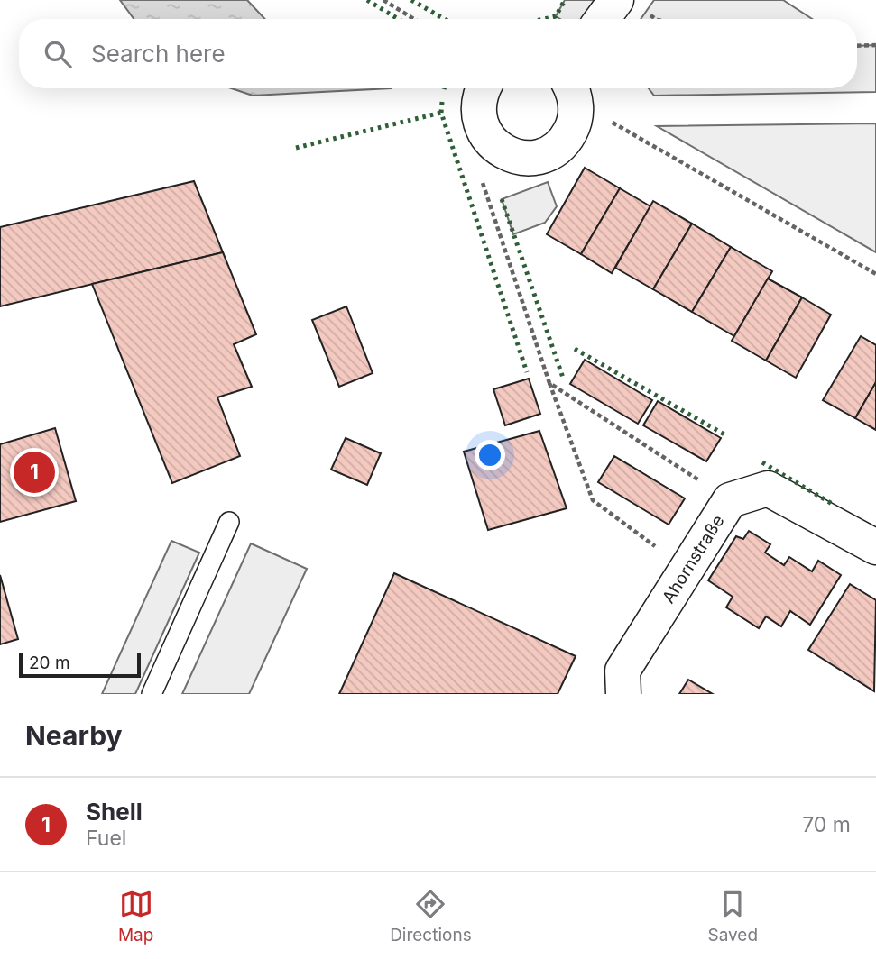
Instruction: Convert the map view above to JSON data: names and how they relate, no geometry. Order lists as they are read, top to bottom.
{
  "streets": {
    "street": ["Ahornstraße"]
  },
  "scale_bar": "20 m",
  "page": {
    "search": "Search here",
    "pins": "1",
    "scale": "20 m",
    "heading": "Nearby",
    "list": [
      {
        "mark": "1",
        "name": "Shell",
        "note": "Fuel",
        "value": "70 m"
      }
    ],
    "nav": ["Map", "Directions", "Saved"]
  }
}
